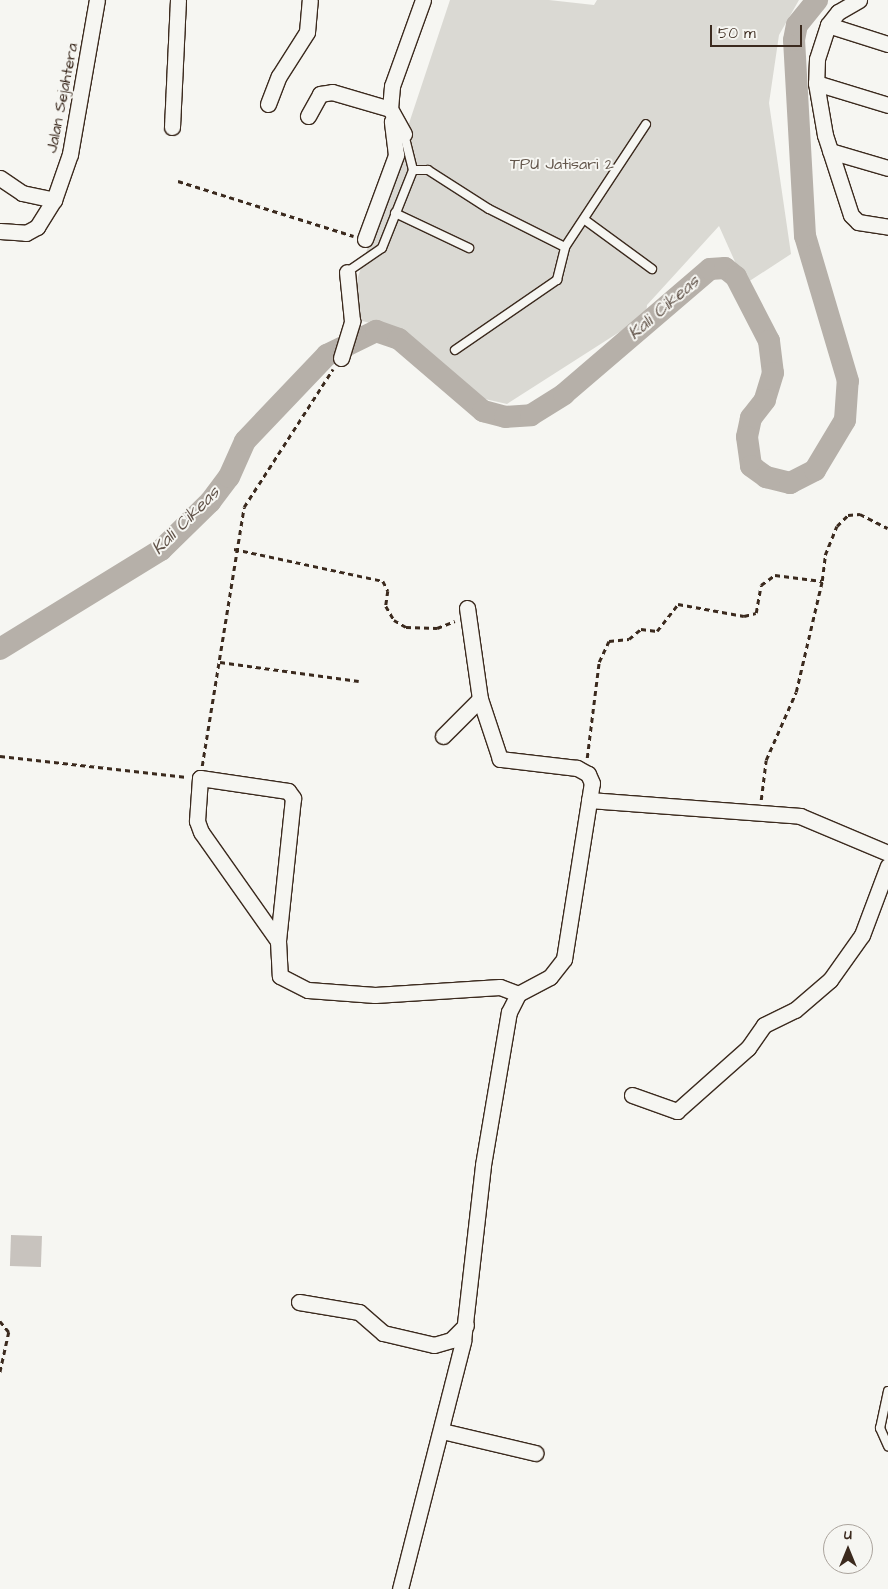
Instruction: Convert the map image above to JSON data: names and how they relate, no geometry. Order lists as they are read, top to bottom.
{
  "streets": {
    "street": ["Jalan Sejahtera"]
  },
  "water": ["Kali Cikeas"],
  "parks": ["TPU Jatisari 2"],
  "scale_bar": "50 m",
  "north": "top"
}
